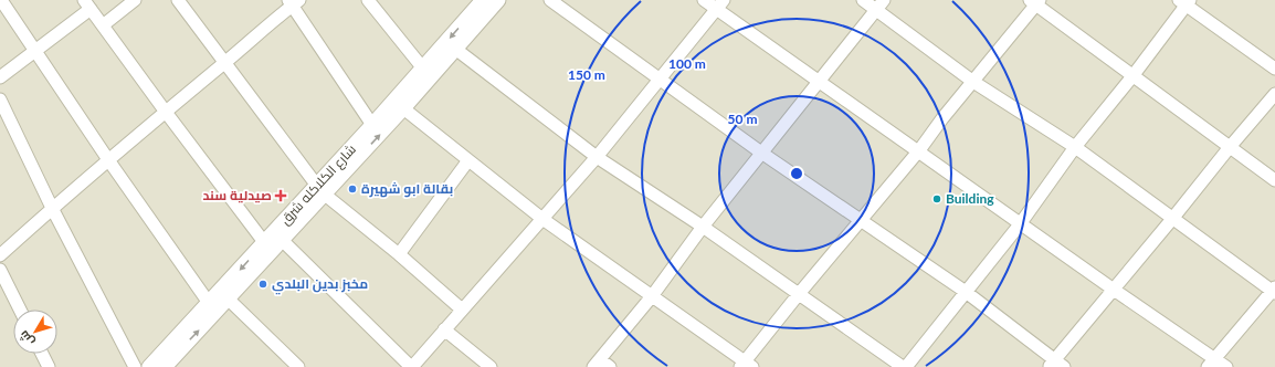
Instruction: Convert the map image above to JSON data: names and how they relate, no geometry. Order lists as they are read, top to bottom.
{
  "streets": {
    "street": ["شارع الكلاكله شرق"]
  },
  "places": {
    "other": ["بقالة ابو شهيرة", "Building", "مخبز بدين البلدي"],
    "health": ["صيدلية سند"]
  },
  "north": "bottom left",
  "rings": ["100 m", "150 m", "50 m"]
}
